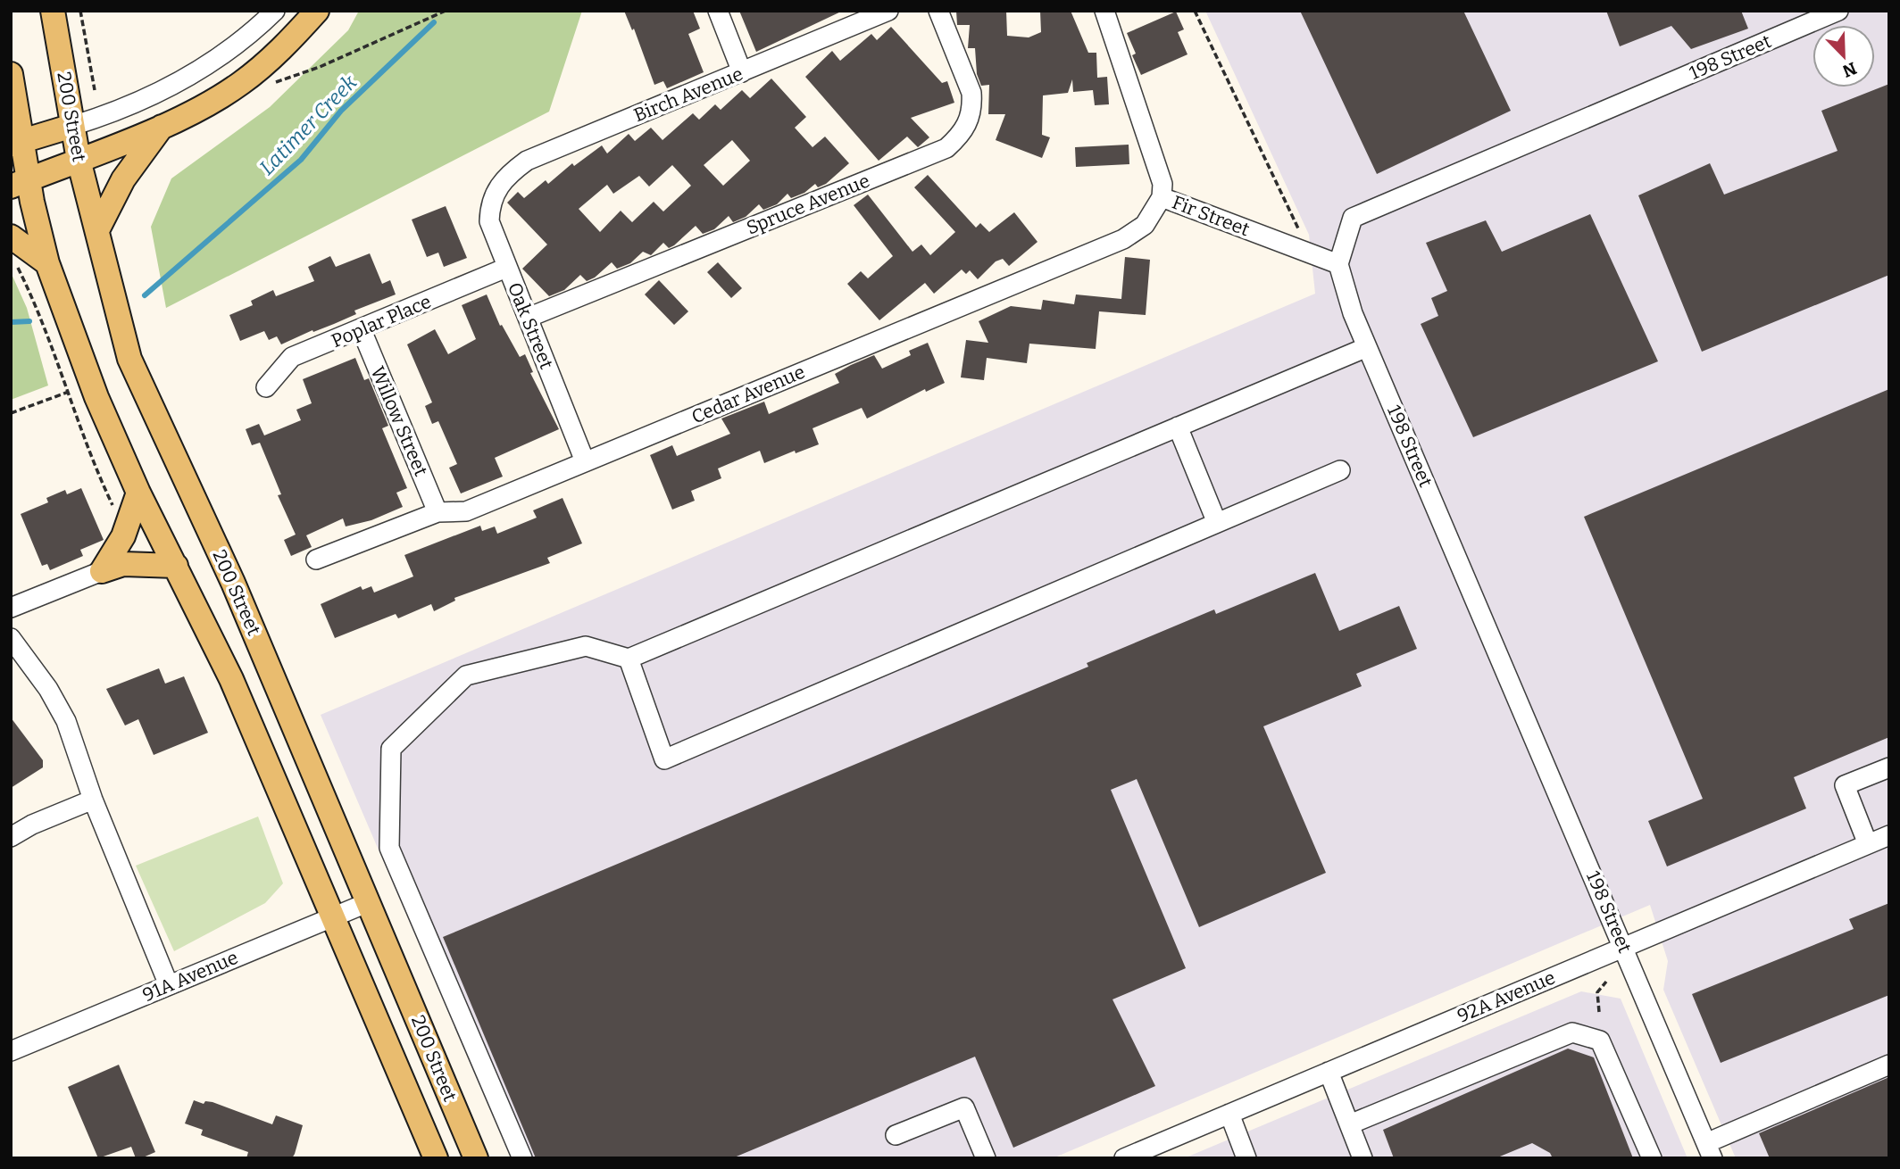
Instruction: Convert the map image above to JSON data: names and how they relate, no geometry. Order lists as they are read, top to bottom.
{
  "streets": {
    "main road": ["200 Street"],
    "street": [
      "198 Street",
      "Birch Avenue",
      "Spruce Avenue",
      "Fir Street",
      "Poplar Place",
      "Oak Street",
      "Cedar Avenue",
      "Willow Street",
      "91A Avenue",
      "92A Avenue"
    ]
  },
  "crossings": [
    ["198 Street", "Fir Street"],
    ["198 Street", "92A Avenue"],
    ["Birch Avenue", "Oak Street"],
    ["200 Street", "91A Avenue"],
    ["Spruce Avenue", "Oak Street"],
    ["Fir Street", "Cedar Avenue"],
    ["Poplar Place", "Oak Street"],
    ["Poplar Place", "Willow Street"],
    ["Oak Street", "Cedar Avenue"],
    ["Cedar Avenue", "Willow Street"]
  ],
  "water": ["Latimer Creek"],
  "north": "bottom right"
}
